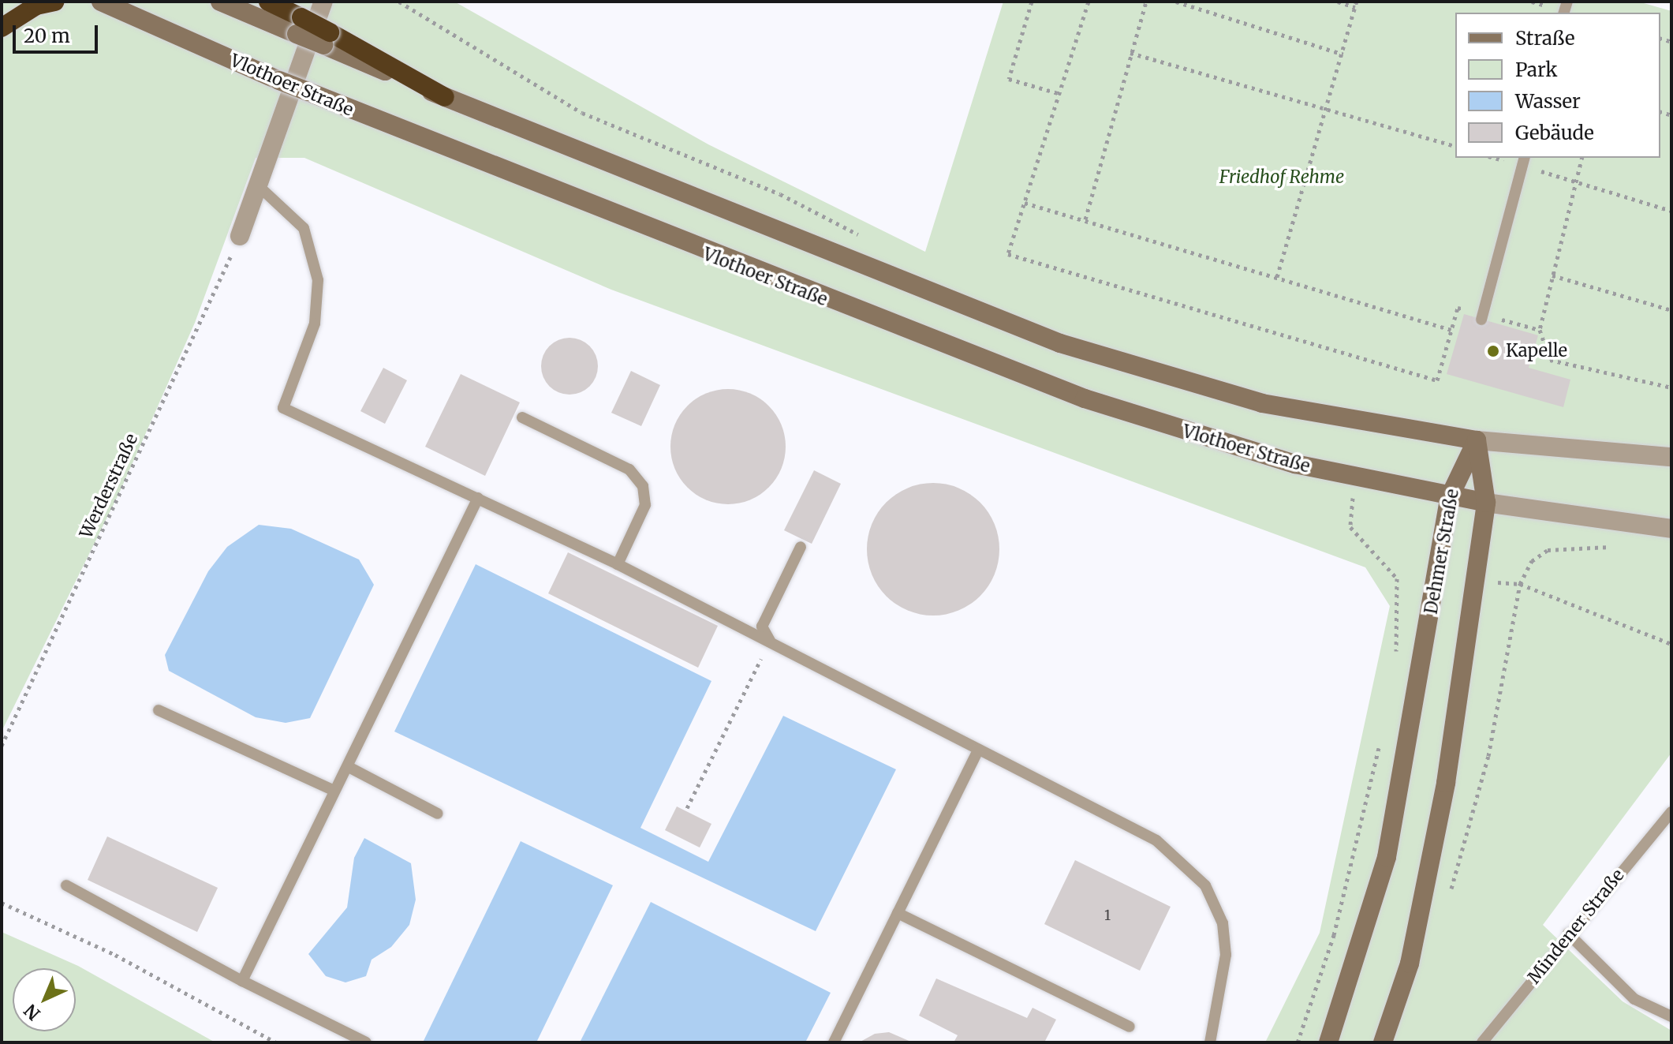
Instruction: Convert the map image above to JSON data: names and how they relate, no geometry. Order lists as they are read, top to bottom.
{
  "streets": {
    "main road": ["Vlothoer Straße", "Dehmer Straße"],
    "lane": ["Mindener Straße"],
    "path": ["Werderstraße"]
  },
  "crossings": [
    ["Vlothoer Straße", "Dehmer Straße"]
  ],
  "parks": ["Friedhof Rehme"],
  "places": ["Kapelle"],
  "house_numbers": ["1"],
  "legend": [
    "Straße",
    "Park",
    "Wasser",
    "Gebäude"
  ],
  "scale_bar": "20 m",
  "north": "bottom left"
}
